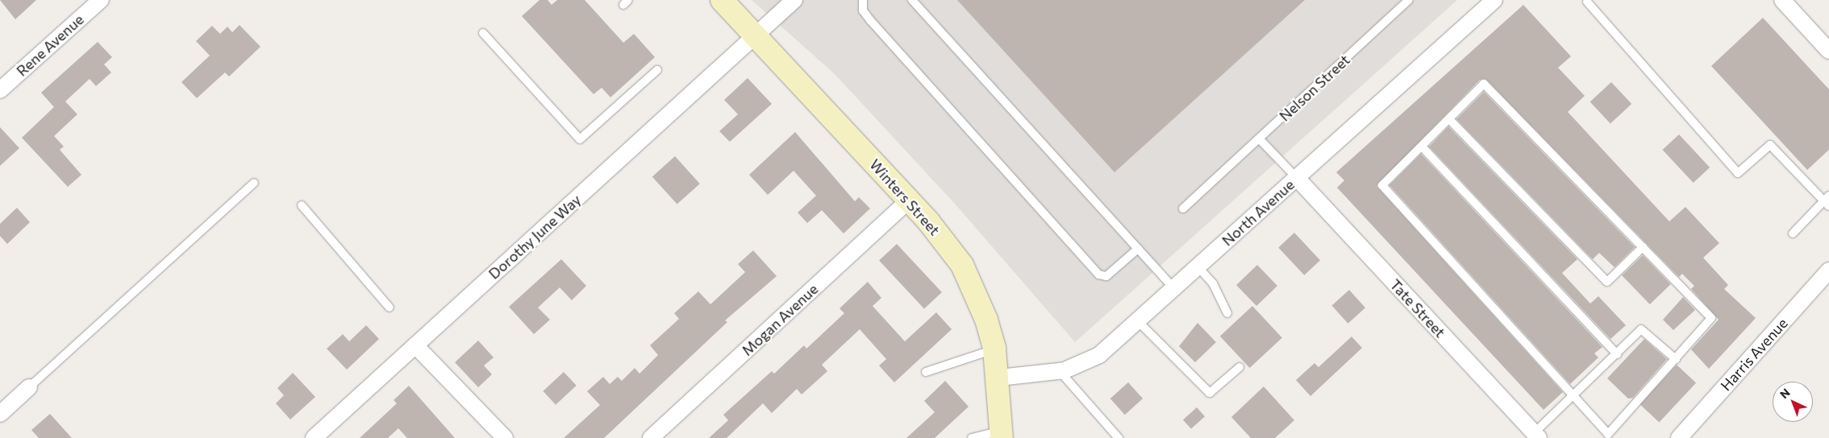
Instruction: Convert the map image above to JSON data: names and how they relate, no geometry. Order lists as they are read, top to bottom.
{
  "streets": {
    "main road": ["Winters Street"],
    "street": [
      "Rene Avenue",
      "North Avenue",
      "Dorothy June Way",
      "Tate Street",
      "Mogan Avenue",
      "Harris Avenue"
    ],
    "lane": ["Nelson Street"]
  },
  "crossings": [
    ["Winters Street", "North Avenue"],
    ["Winters Street", "Dorothy June Way"],
    ["Winters Street", "Mogan Avenue"],
    ["North Avenue", "Tate Street"]
  ],
  "north": "top left"
}
